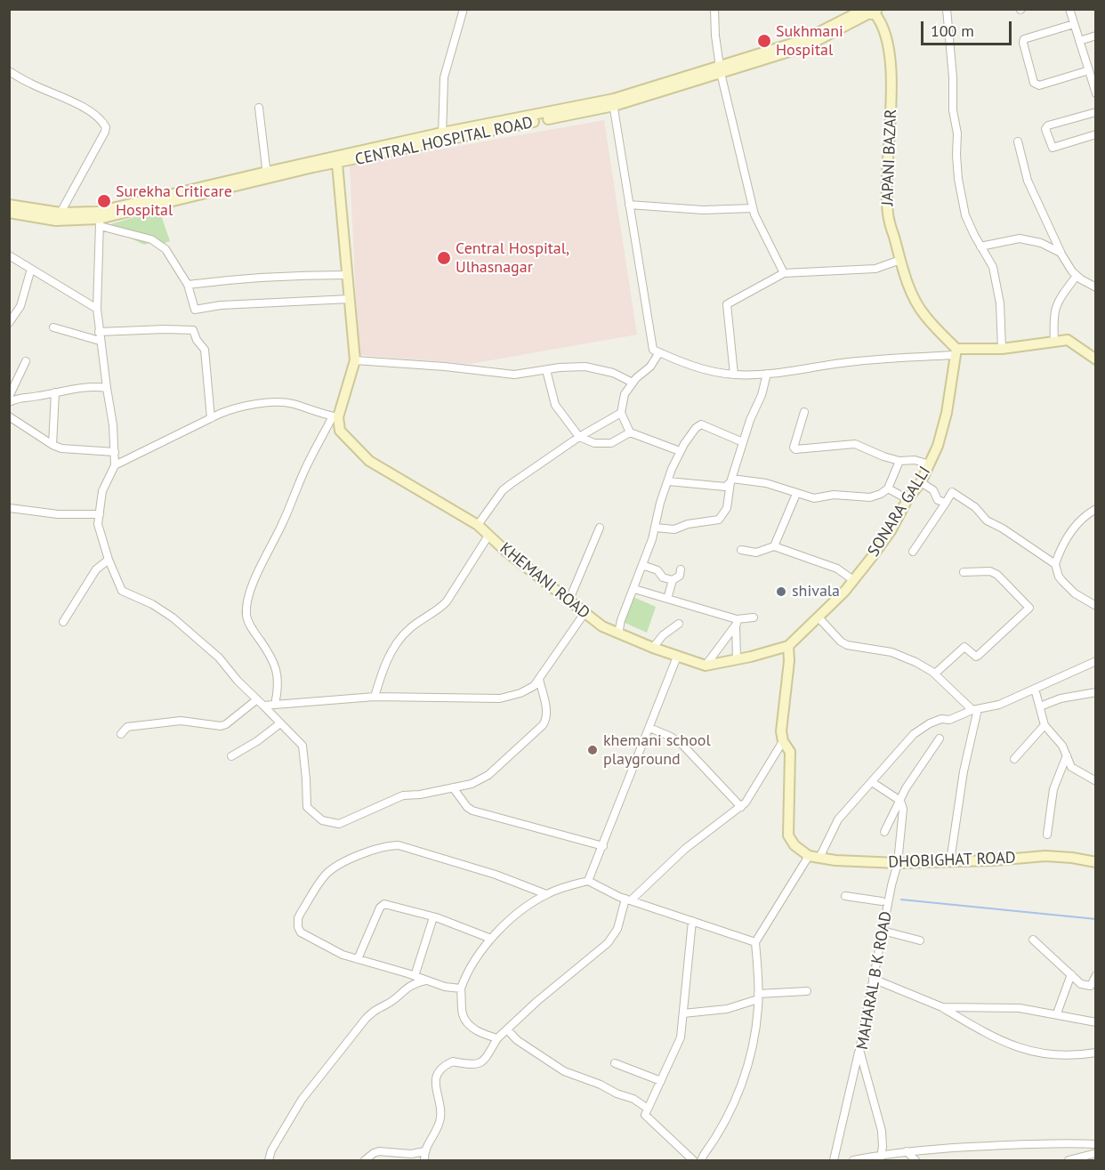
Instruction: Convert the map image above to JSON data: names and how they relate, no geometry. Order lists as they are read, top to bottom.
{
  "streets": {
    "street": [
      "CENTRAL HOSPITAL ROAD",
      "JAPANI BAZAR",
      "SONARA GALLI",
      "KHEMANI ROAD",
      "DHOBIGHAT ROAD",
      "MAHARAL B K ROAD"
    ]
  },
  "crossings": [
    ["CENTRAL HOSPITAL ROAD", "JAPANI BAZAR"],
    ["JAPANI BAZAR", "SONARA GALLI"],
    ["SONARA GALLI", "KHEMANI ROAD"],
    ["DHOBIGHAT ROAD", "MAHARAL B K ROAD"]
  ],
  "places": [
    "Sukhmani Hospital",
    "Surekha Criticare Hospital",
    "Central Hospital, Ulhasnagar",
    "shivala",
    "khemani school playground"
  ],
  "scale_bar": "100 m"
}
